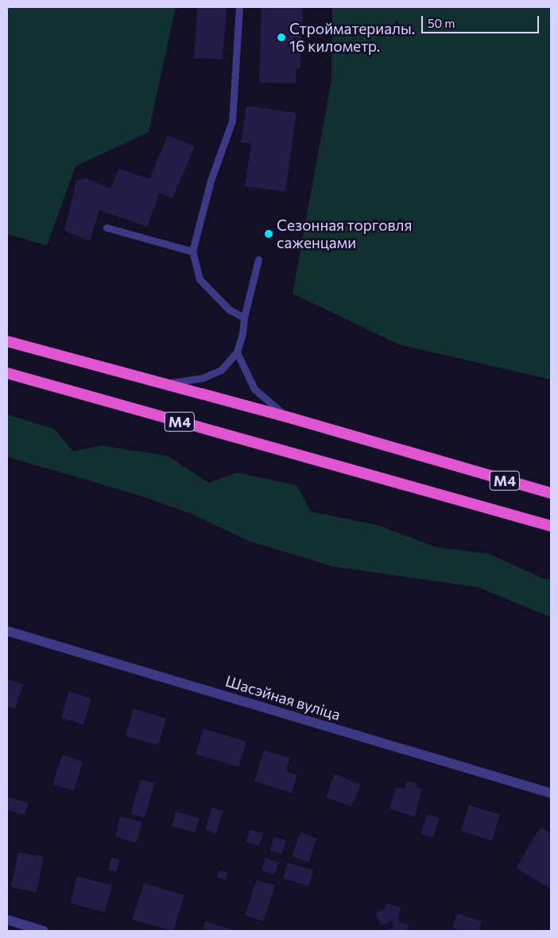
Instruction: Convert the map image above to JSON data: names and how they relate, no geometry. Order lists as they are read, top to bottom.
{
  "streets": {
    "highway": ["М4"],
    "street": ["Шасэйная вуліца"]
  },
  "places": ["Стройматериалы. 16 километр.", "Сезонная торговля саженцами"],
  "scale_bar": "50 m"
}
